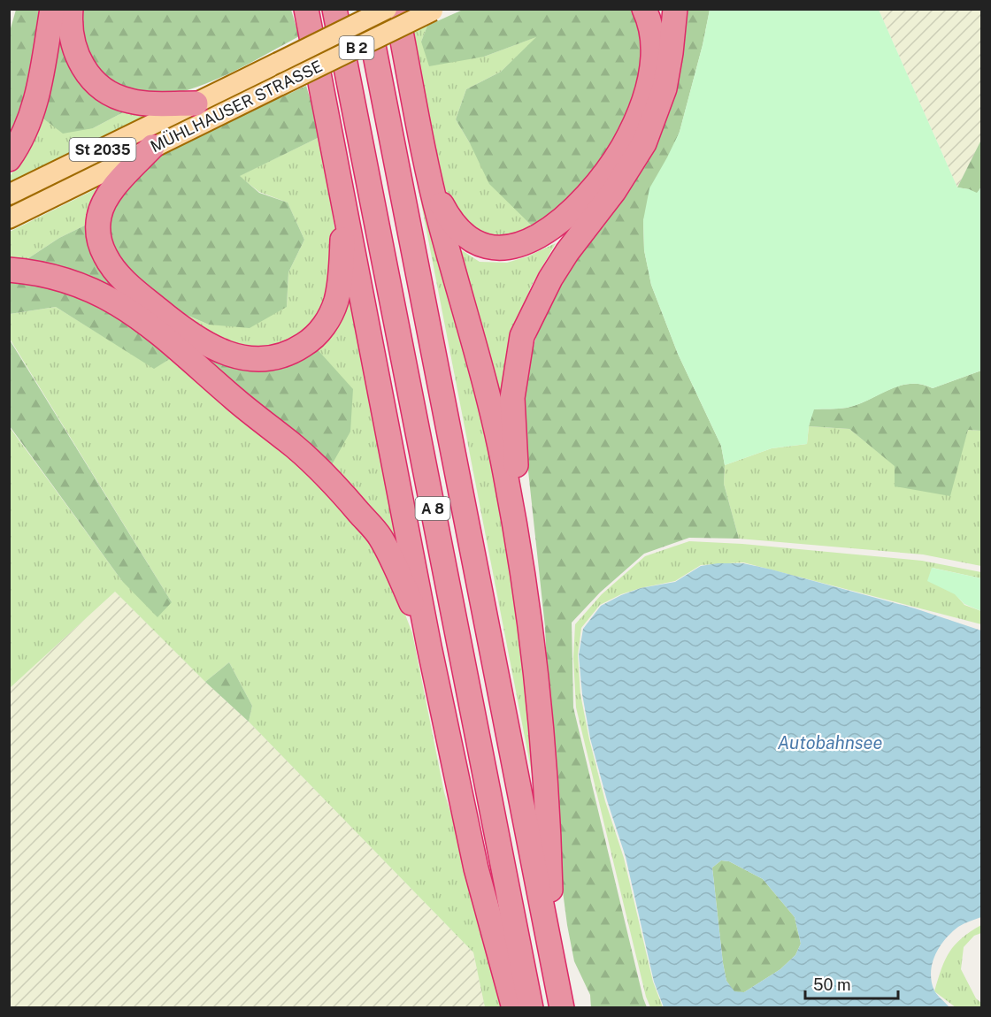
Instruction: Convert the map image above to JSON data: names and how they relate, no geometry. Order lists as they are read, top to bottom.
{
  "streets": {
    "highway": ["A 8"],
    "main road": ["B 2", "MÜHLHAUSER STRASSE", "St 2035"]
  },
  "water": ["Autobahnsee"],
  "scale_bar": "50 m"
}
